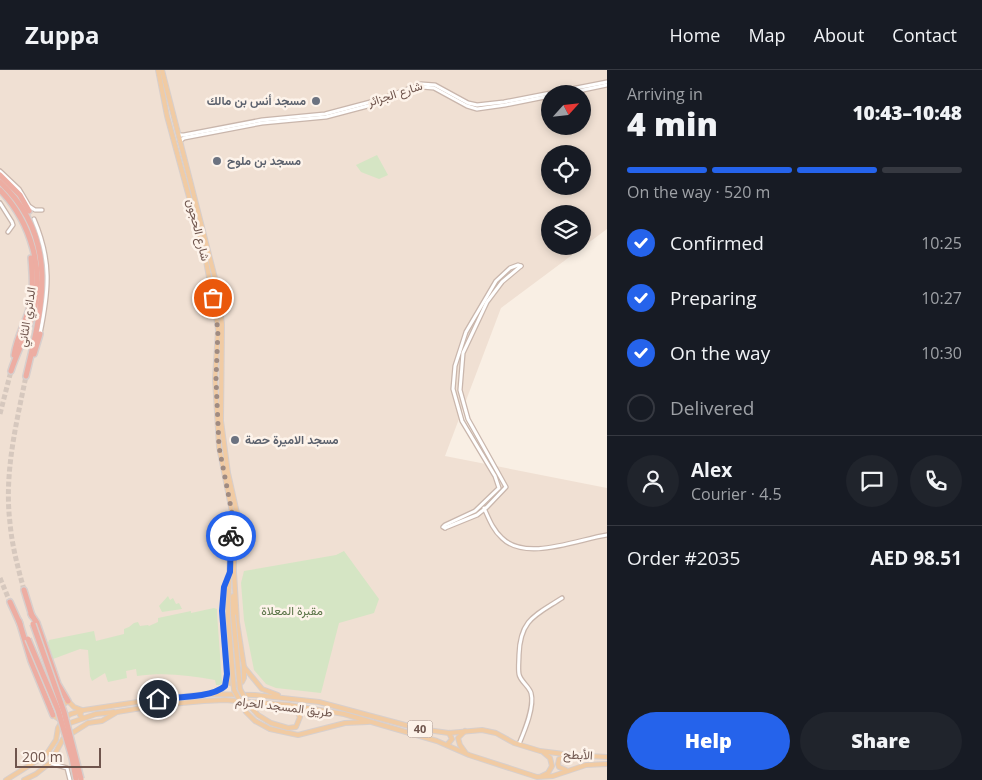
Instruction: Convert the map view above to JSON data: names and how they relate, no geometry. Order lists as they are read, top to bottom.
{
  "streets": {
    "highway": ["الدائري الثاني"],
    "main road": [
      "شارع الحجون",
      "طريق المسجد الحرام",
      "40",
      "الأبطح"
    ],
    "street": ["شارع الجزائر"]
  },
  "crossings": [
    ["شارع الجزائر", "شارع الحجون"],
    ["طريق المسجد الحرام", "الأبطح"]
  ],
  "parks": ["مقبرة المعلاة"],
  "places": ["مسجد أنس بن مالك", "مسجد بن ملوح", "مسجد الاميرة حصة"],
  "scale_bar": "200 m",
  "north": "top right",
  "page": {
    "header": "Zuppa",
    "nav": [
      "Home",
      "Map",
      "About",
      "Contact"
    ],
    "heading": ["4 min", "Arriving in", "10:43–10:48"],
    "panel": [
      "Alex",
      "Courier · 4.5",
      "Order #2035",
      "AED 98.51"
    ],
    "bar": "On the way · 520 m",
    "list": [
      ["Confirmed", "10:25"],
      ["Preparing", "10:27"],
      ["On the way", "10:30"],
      "Delivered"
    ],
    "buttons": ["Help", "Share"],
    "scale": "200 m"
  }
}
